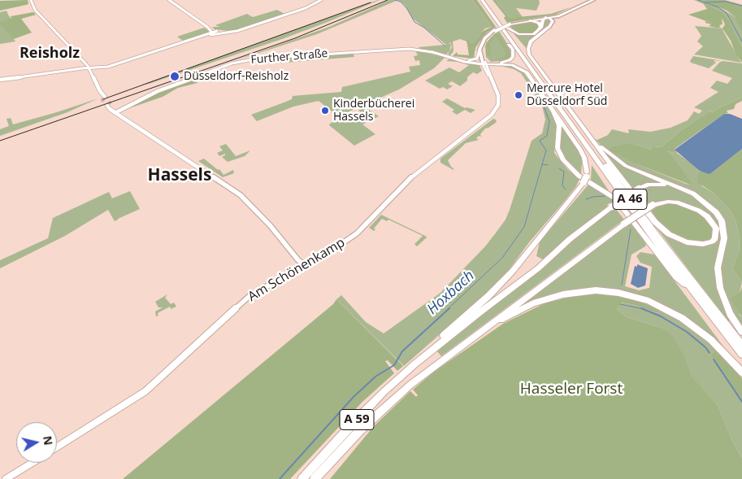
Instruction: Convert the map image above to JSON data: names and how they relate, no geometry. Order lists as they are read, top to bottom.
{
  "streets": {
    "highway": ["A 46", "A 59"],
    "main road": ["Am Schönenkamp"],
    "street": ["Further Straße"]
  },
  "crossings": [
    ["Further Straße", "Am Schönenkamp"],
    ["A 46", "Am Schönenkamp"]
  ],
  "districts": ["Reisholz", "Hassels"],
  "water": ["Hoxbach"],
  "parks": ["Hasseler Forst"],
  "places": ["Düsseldorf-Reisholz", "Mercure Hotel Düsseldorf Süd", "Kinderbücherei Hassels"],
  "north": "right"
}
